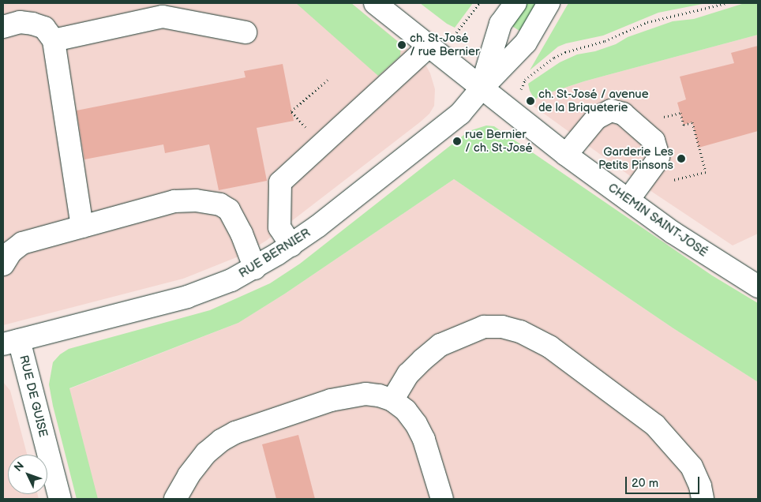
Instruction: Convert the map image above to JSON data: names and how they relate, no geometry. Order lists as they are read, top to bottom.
{
  "streets": {
    "street": ["CHEMIN SAINT-JOSÉ", "RUE BERNIER", "RUE DE GUISE"]
  },
  "crossings": [
    ["CHEMIN SAINT-JOSÉ", "RUE BERNIER"],
    ["RUE BERNIER", "RUE DE GUISE"]
  ],
  "places": [
    "ch. St-José / rue Bernier",
    "ch. St-José / avenue de la Briqueterie",
    "rue Bernier / ch. St-José",
    "Garderie Les Petits Pinsons"
  ],
  "scale_bar": "20 m",
  "north": "top left"
}
